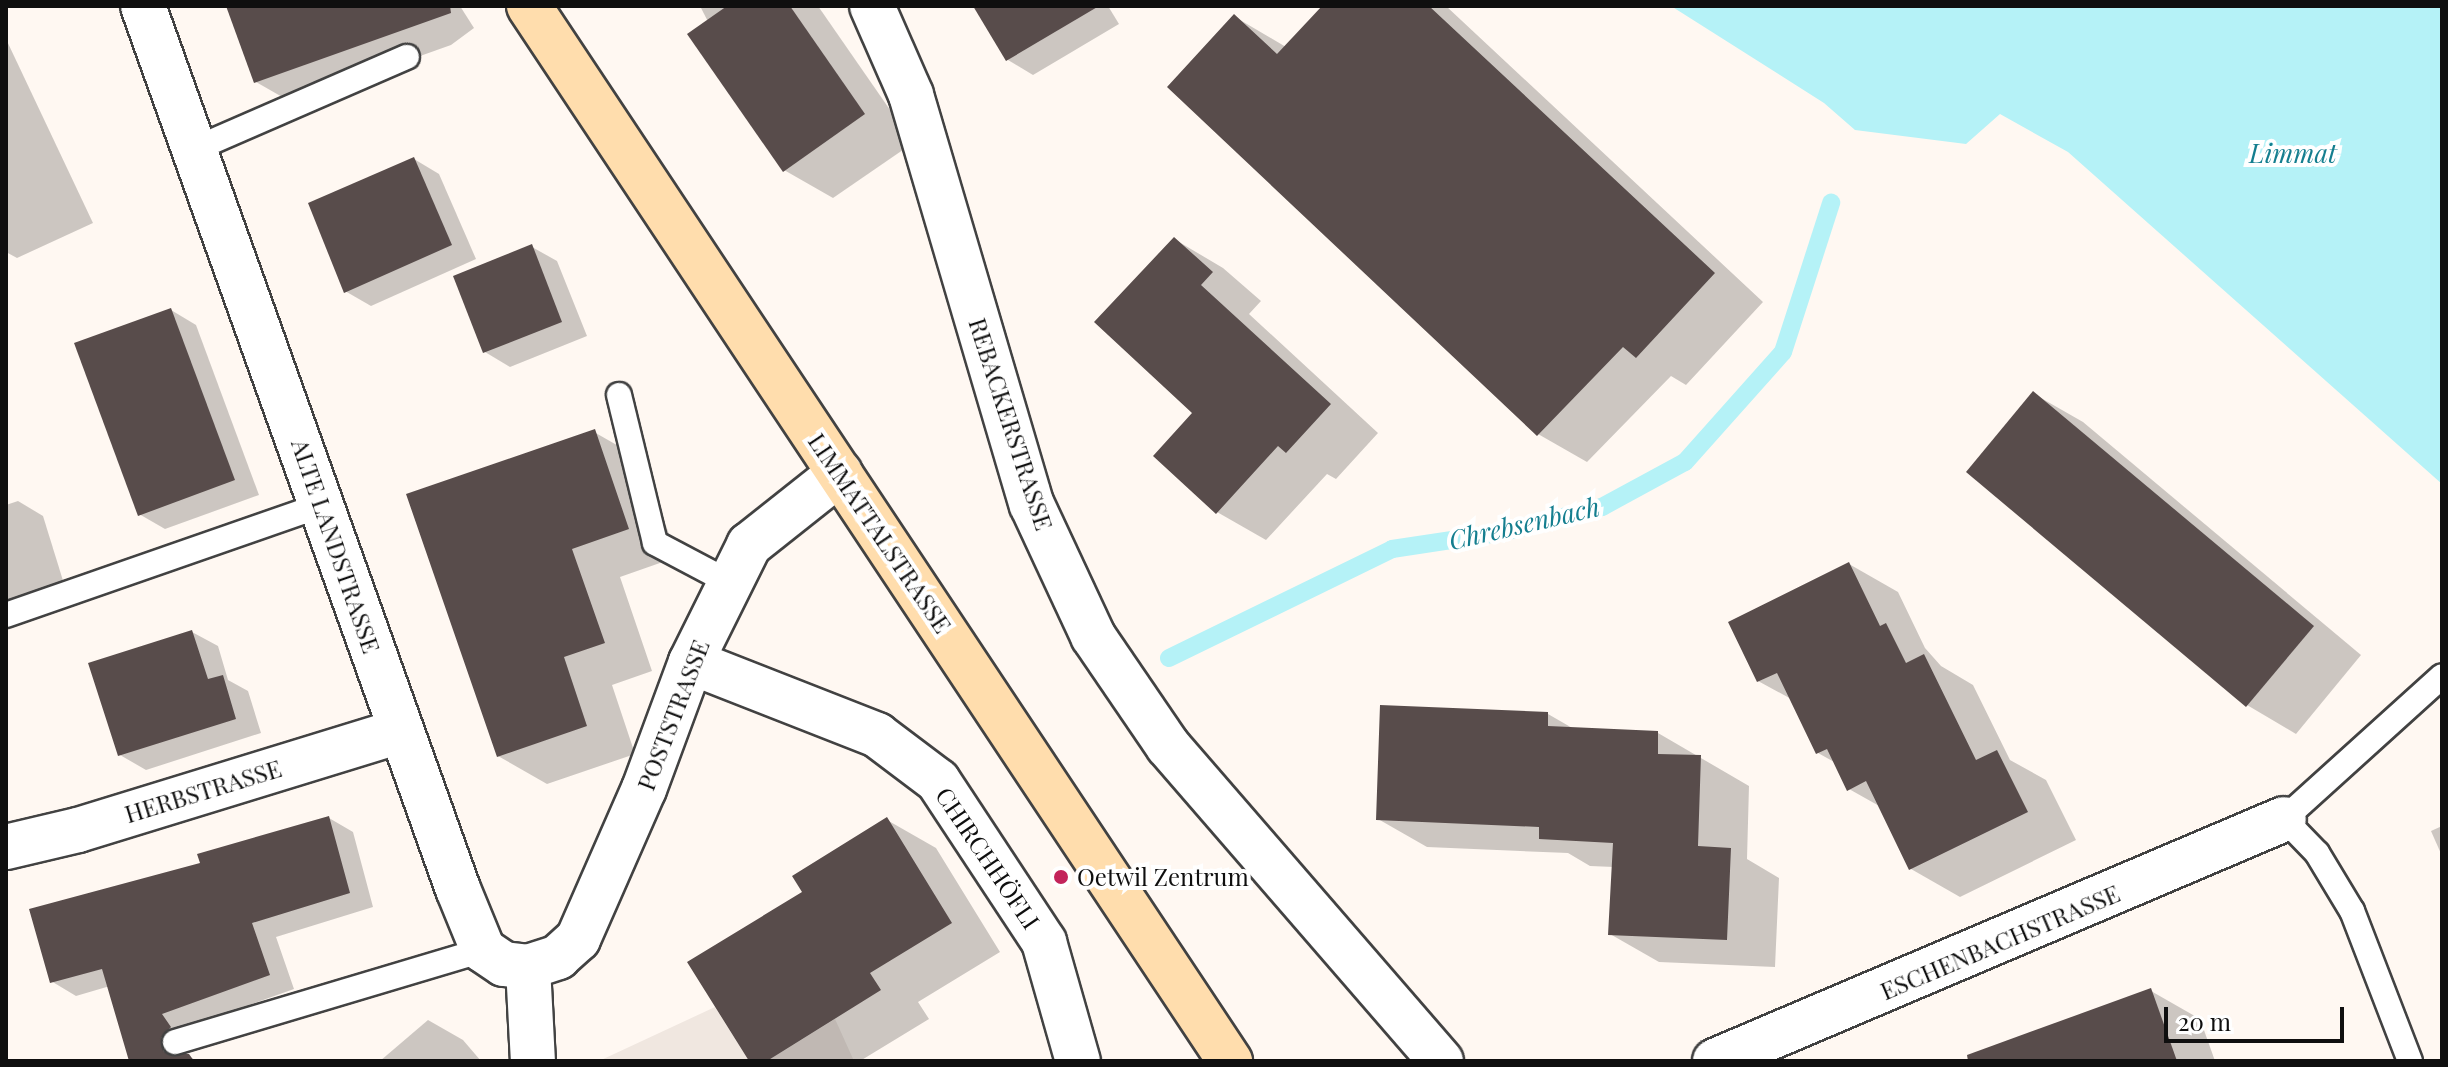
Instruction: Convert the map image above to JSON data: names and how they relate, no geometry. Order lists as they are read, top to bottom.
{
  "streets": {
    "main road": ["LIMMATTALSTRASSE"],
    "street": [
      "REBACKERSTRASSE",
      "ALTE LANDSTRASSE",
      "POSTSTRASSE",
      "HERBSTRASSE",
      "CHIRCHHÖFLI",
      "ESCHENBACHSTRASSE"
    ]
  },
  "crossings": [
    ["LIMMATTALSTRASSE", "POSTSTRASSE"],
    ["ALTE LANDSTRASSE", "HERBSTRASSE"],
    ["POSTSTRASSE", "CHIRCHHÖFLI"]
  ],
  "water": ["Limmat", "Chrebsenbach"],
  "places": ["Oetwil Zentrum"],
  "scale_bar": "20 m"
}
